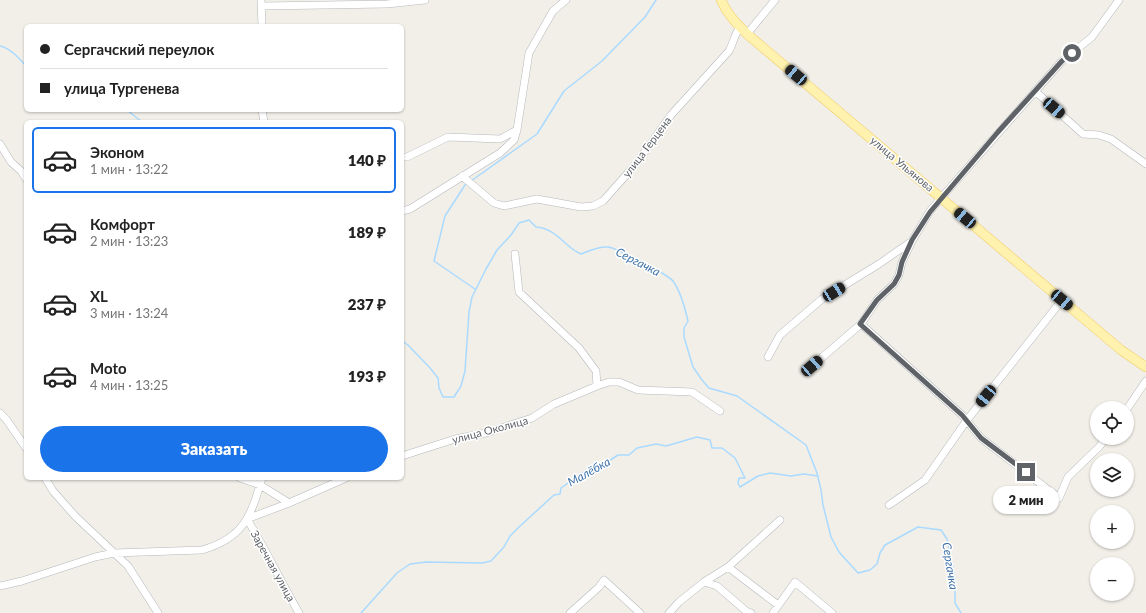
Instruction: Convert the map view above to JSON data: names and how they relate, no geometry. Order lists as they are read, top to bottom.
{
  "streets": {
    "main road": ["улица Ульянова"],
    "street": ["улица Герцена", "улица Околица", "Заречная улица"]
  },
  "crossings": [
    ["улица Герцена", "улица Ульянова"]
  ],
  "water": ["Сергачка", "Малёбка"],
  "page": {
    "banner": ["Сергачский переулок", "улица Тургенева"],
    "list": [
      {
        "name": "Эконом",
        "note": "1 мин · 13:22",
        "value": "140 ₽"
      },
      {
        "name": "Комфорт",
        "note": "2 мин · 13:23",
        "value": "189 ₽"
      },
      {
        "name": "XL",
        "note": "3 мин · 13:24",
        "value": "237 ₽"
      },
      {
        "name": "Moto",
        "note": "4 мин · 13:25",
        "value": "193 ₽"
      }
    ],
    "map_buttons": ["+", "−"],
    "buttons": "Заказать",
    "bubble": "2 мин"
  }
}
